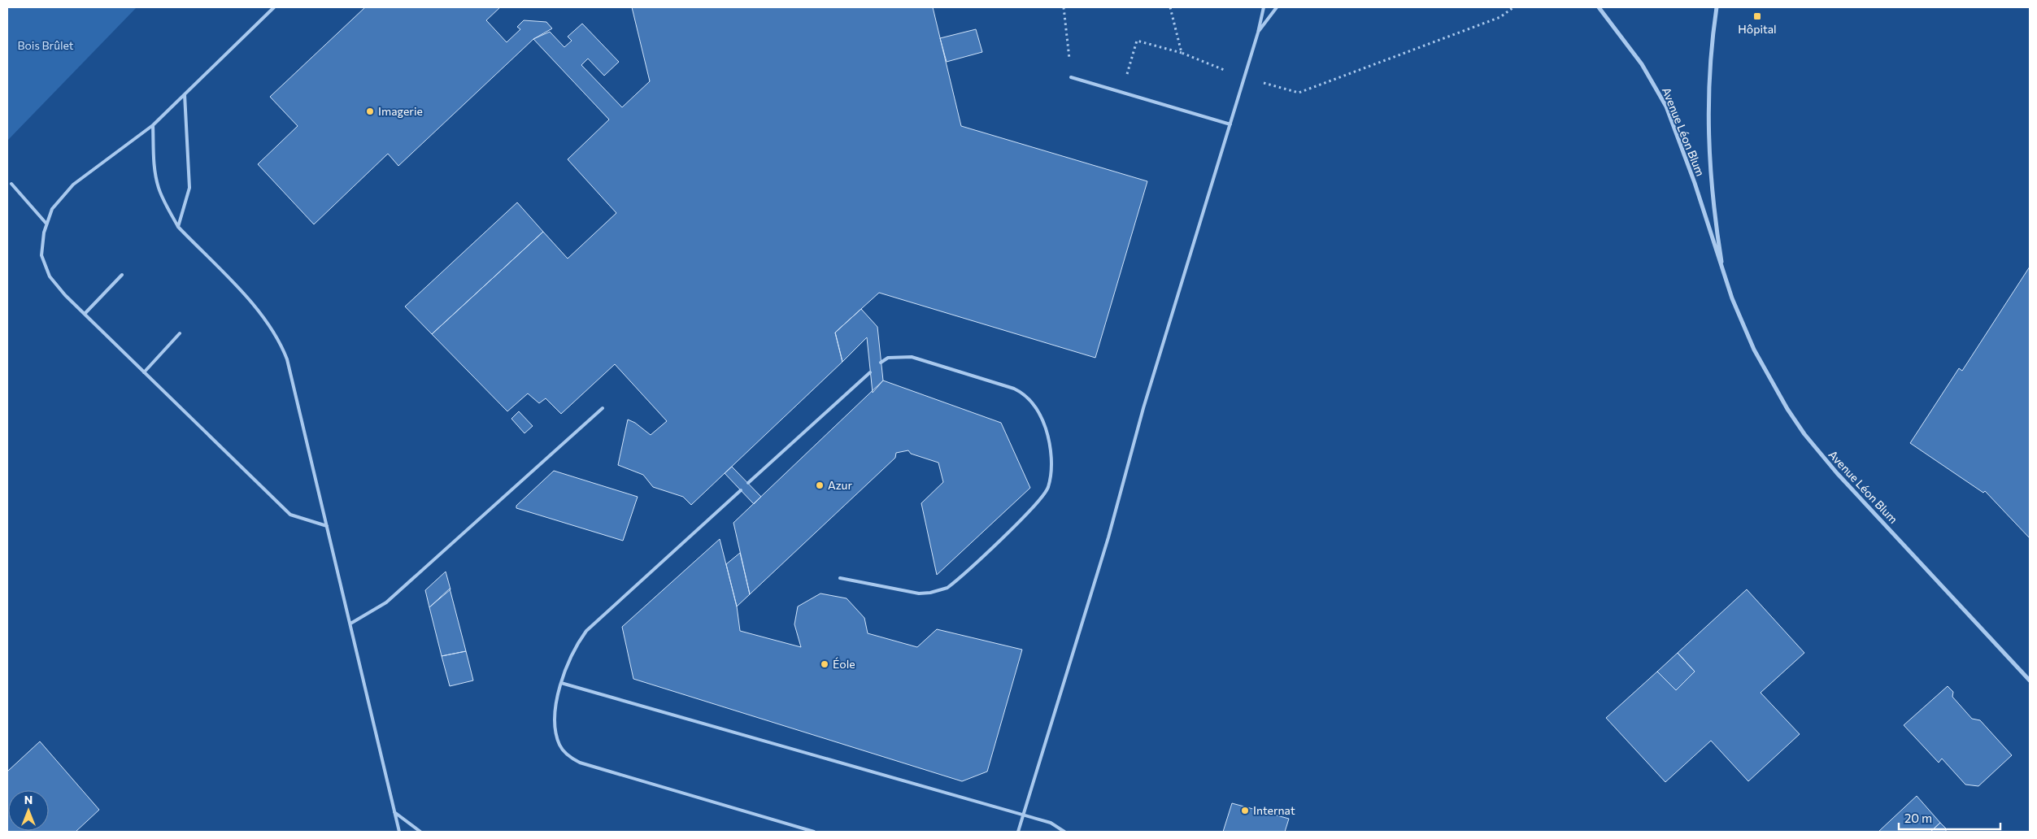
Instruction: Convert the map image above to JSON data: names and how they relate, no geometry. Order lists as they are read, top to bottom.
{
  "streets": {
    "street": ["Avenue Léon Blum"]
  },
  "parks": ["Bois Brûlet"],
  "places": {
    "transit": ["Hôpital"],
    "other": [
      "Imagerie",
      "Azur",
      "Éole",
      "Internat"
    ]
  },
  "scale_bar": "20 m",
  "north": "top"
}
